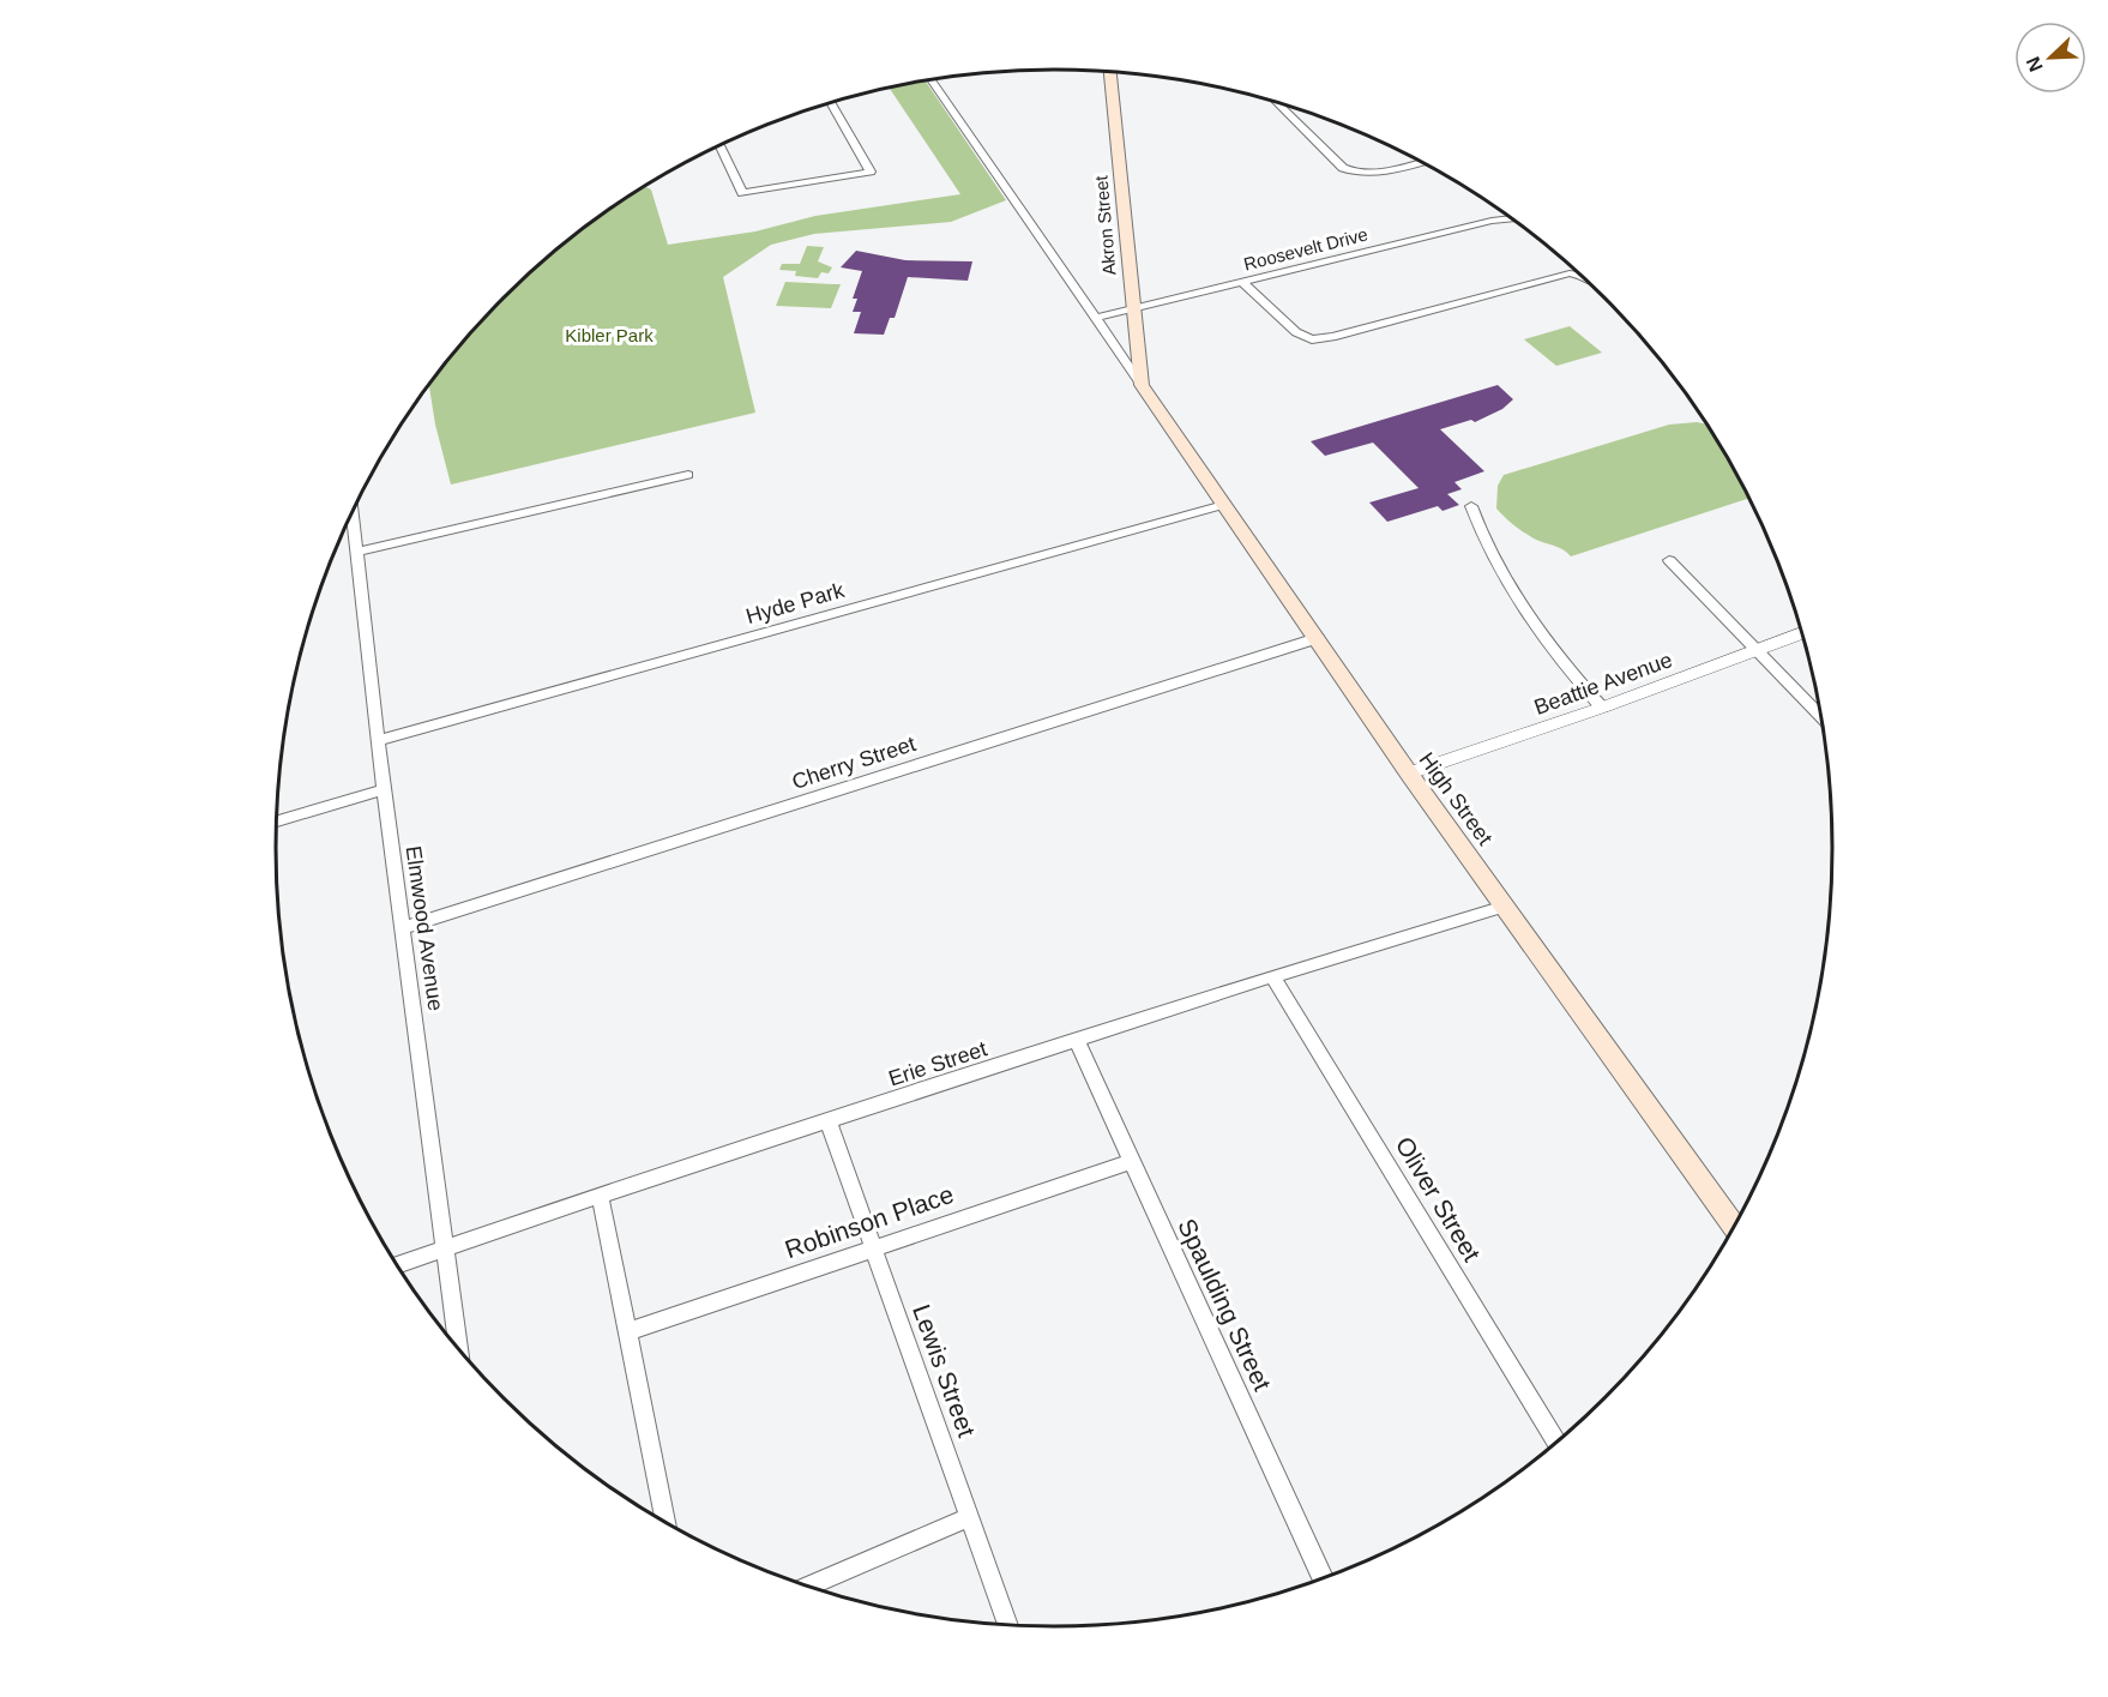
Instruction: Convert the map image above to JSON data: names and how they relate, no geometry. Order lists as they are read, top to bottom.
{
  "streets": {
    "main road": ["Akron Street", "High Street"],
    "street": [
      "Roosevelt Drive",
      "Hyde Park",
      "Beattie Avenue",
      "Cherry Street",
      "Elmwood Avenue",
      "Erie Street",
      "Oliver Street",
      "Robinson Place",
      "Spaulding Street",
      "Lewis Street"
    ]
  },
  "crossings": [
    ["Akron Street", "Roosevelt Drive"],
    ["Akron Street", "High Street"],
    ["Hyde Park", "High Street"],
    ["Hyde Park", "Elmwood Avenue"],
    ["Beattie Avenue", "High Street"],
    ["Cherry Street", "High Street"],
    ["Cherry Street", "Elmwood Avenue"],
    ["High Street", "Erie Street"],
    ["Elmwood Avenue", "Erie Street"],
    ["Erie Street", "Oliver Street"],
    ["Erie Street", "Spaulding Street"],
    ["Erie Street", "Lewis Street"],
    ["Robinson Place", "Spaulding Street"],
    ["Robinson Place", "Lewis Street"]
  ],
  "parks": ["Kibler Park"],
  "north": "bottom left"
}
